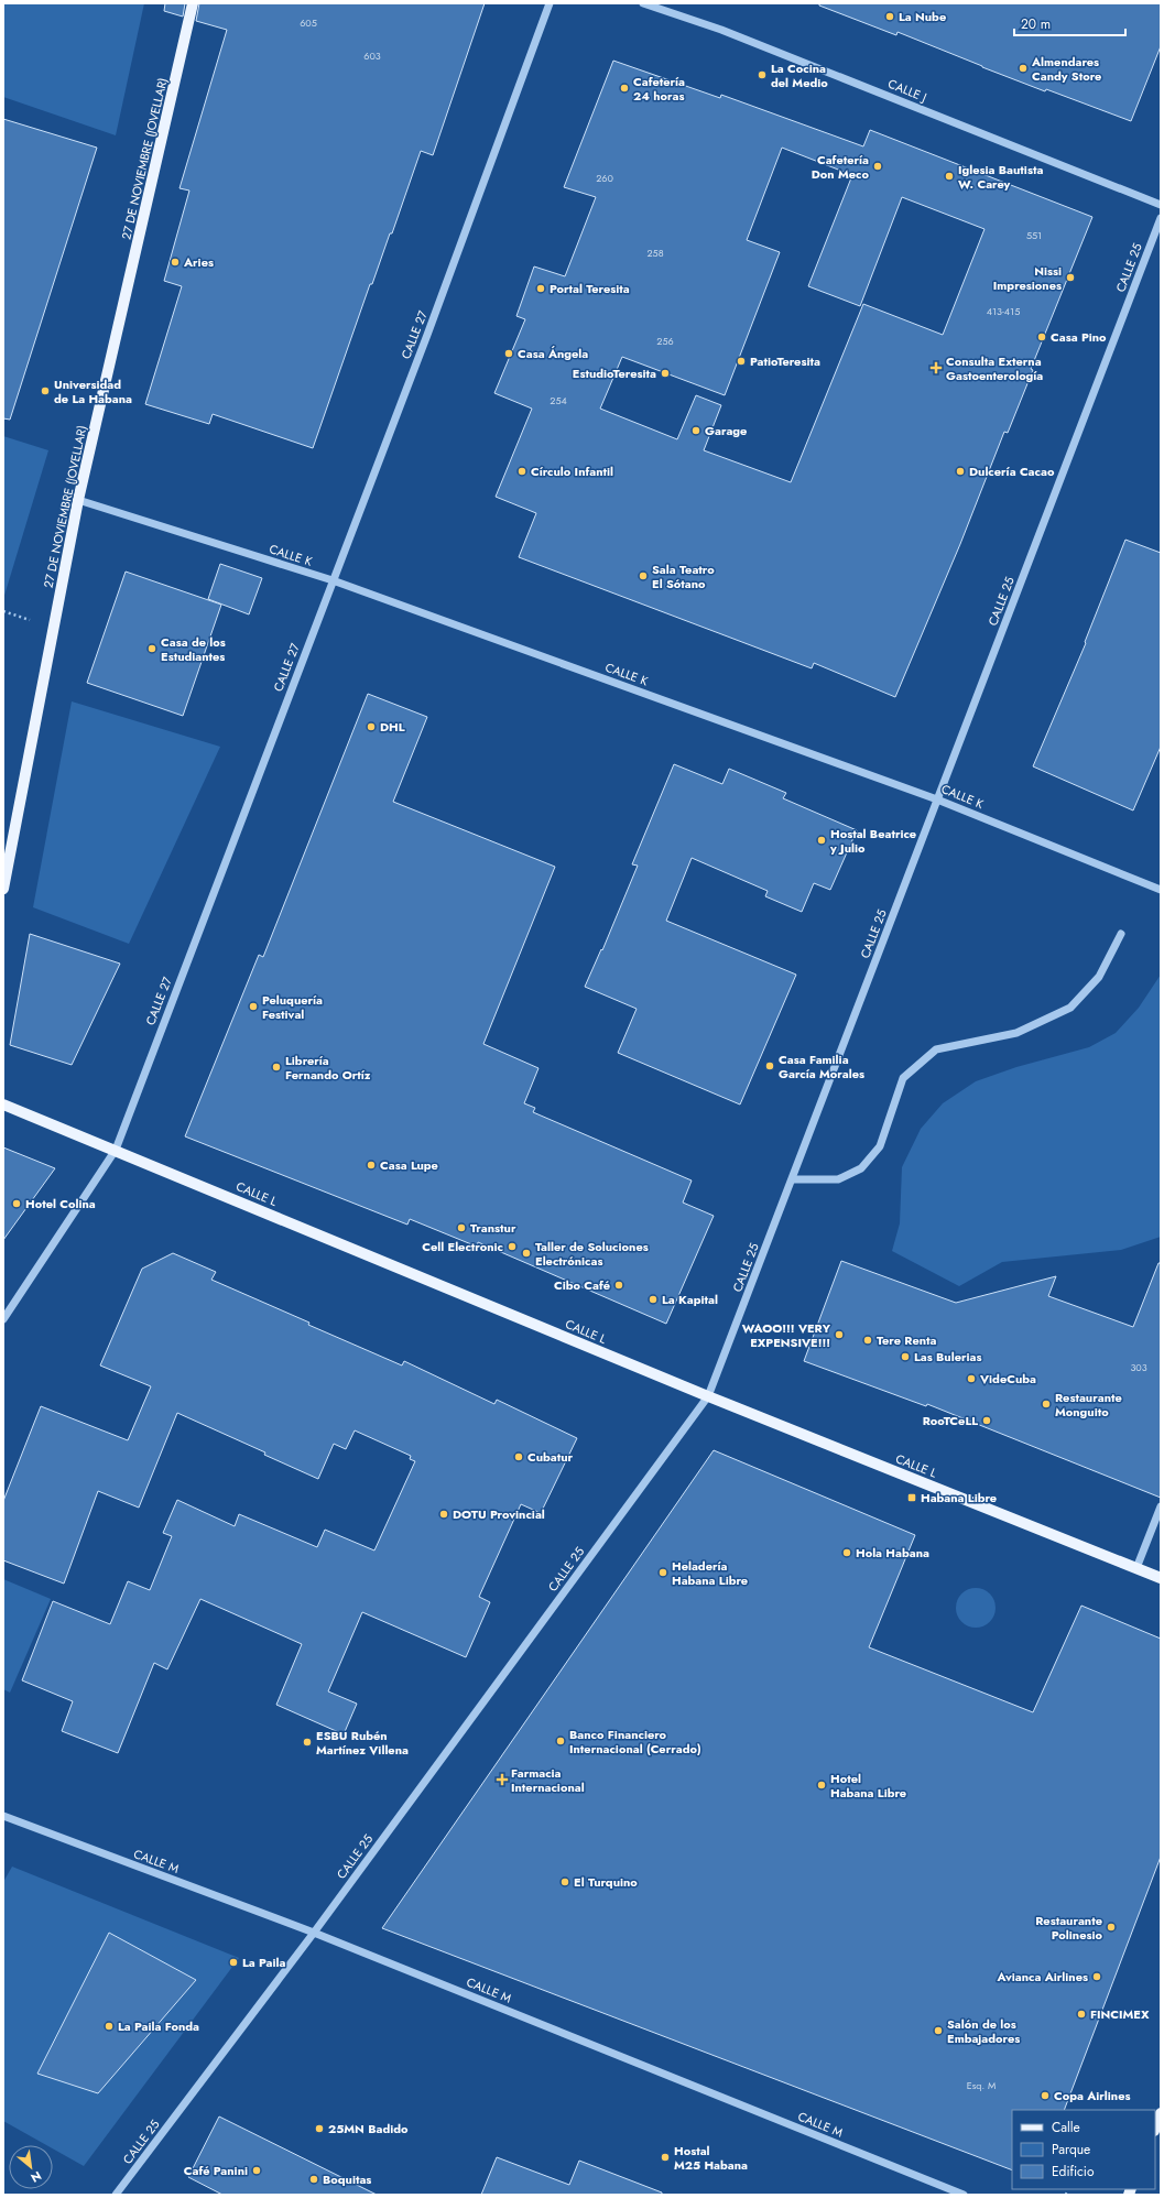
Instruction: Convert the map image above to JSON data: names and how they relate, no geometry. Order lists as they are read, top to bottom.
{
  "streets": {
    "main road": ["27 DE NOVIEMBRE (JOVELLAR)", "CALLE L"],
    "street": [
      "CALLE J",
      "CALLE 25",
      "CALLE 27",
      "CALLE K",
      "CALLE M"
    ]
  },
  "crossings": [
    ["27 DE NOVIEMBRE (JOVELLAR)", "CALLE K"],
    ["CALLE 25", "CALLE K"],
    ["CALLE 25", "CALLE L"],
    ["CALLE 25", "CALLE M"],
    ["CALLE 27", "CALLE K"],
    ["CALLE 27", "CALLE L"]
  ],
  "places": {
    "other": [
      "La Nube",
      "Almendares Candy Store",
      "La Cocina del Medio",
      "Cafetería 24 horas",
      "Cafetería Don Meco",
      "Iglesia Bautista W. Carey",
      "Aries",
      "Nissi Impresiones",
      "Portal Teresita",
      "Casa Pino",
      "Casa Ángela",
      "PatioTeresita",
      "EstudioTeresita",
      "Universidad de La Habana",
      "Garage",
      "Círculo Infantil",
      "Dulcería Cacao",
      "Sala Teatro El Sótano",
      "Casa de los Estudiantes",
      "DHL",
      "Hostal Beatrice y Julio",
      "Peluquería Festival",
      "Casa Familia García Morales",
      "Librería Fernando Ortíz",
      "Casa Lupe",
      "Hotel Colina",
      "Transtur",
      "Cell Electronic",
      "Taller de Soluciones Electrónicas",
      "Cibo Café",
      "La Kapital",
      "WAOO!!! VERY EXPENSIVE!!!",
      "Tere Renta",
      "Las Bulerias",
      "VideCuba",
      "Restaurante Monguito",
      "RooTCeLL",
      "Cubatur",
      "DOTU Provincial",
      "Hola Habana",
      "Heladería Habana Libre",
      "Banco Financiero Internacional (Cerrado)",
      "ESBU Rubén Martínez Villena",
      "Hotel Habana Libre",
      "El Turquino",
      "Restaurante Polinesio",
      "La Paila",
      "Avianca Airlines",
      "FINCIMEX",
      "La Paila Fonda",
      "Salón de los Embajadores",
      "Copa Airlines",
      "25MN Badido",
      "Hostal M25 Habana",
      "Café Panini",
      "Boquitas"
    ],
    "health": ["Consulta Externa Gastoenterología", "Farmacia Internacional"],
    "transit": ["Habana Libre"]
  },
  "house_numbers": [
    "605",
    "603",
    "260",
    "551",
    "258",
    "413-415",
    "256",
    "254",
    "303",
    "Esq. M"
  ],
  "legend": ["Calle", "Parque", "Edificio"],
  "scale_bar": "20 m",
  "north": "bottom right"
}
